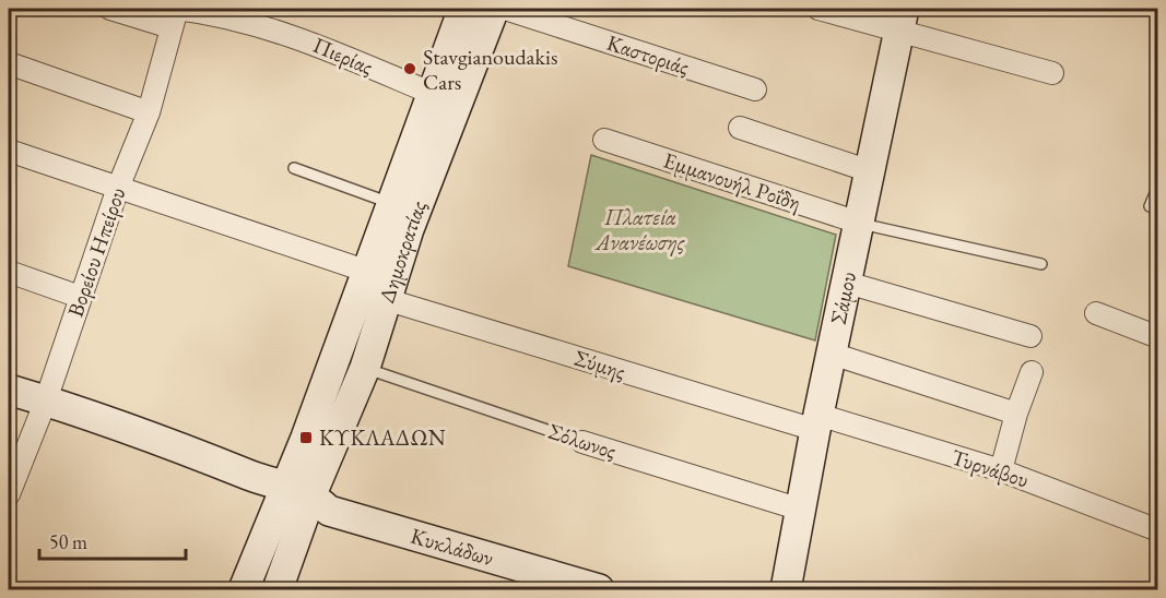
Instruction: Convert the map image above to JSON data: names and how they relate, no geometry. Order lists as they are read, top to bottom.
{
  "streets": {
    "main road": ["Δημοκρατίας", "Σάμου", "Κυκλάδων"],
    "street": [
      "Καστοριάς",
      "Πιερίας",
      "Εμμανουήλ Ροΐδη",
      "Βορείου Ηπείρου",
      "Σύμης",
      "Σόλωνος",
      "Τυρνάβου"
    ]
  },
  "crossings": [
    ["Πιερίας", "Δημοκρατίας"],
    ["Πιερίας", "Βορείου Ηπείρου"],
    ["Εμμανουήλ Ροΐδη", "Σάμου"],
    ["Δημοκρατίας", "Σύμης"],
    ["Δημοκρατίας", "Σόλωνος"],
    ["Δημοκρατίας", "Κυκλάδων"],
    ["Βορείου Ηπείρου", "Κυκλάδων"],
    ["Σάμου", "Σύμης"],
    ["Σάμου", "Σόλωνος"],
    ["Σάμου", "Τυρνάβου"],
    ["Σύμης", "Τυρνάβου"]
  ],
  "parks": ["Πλατεία Ανανέωσης"],
  "places": {
    "other": ["Stavgianoudakis Cars"],
    "transit": ["ΚΥΚΛΑΔΩΝ"]
  },
  "scale_bar": "50 m"
}
